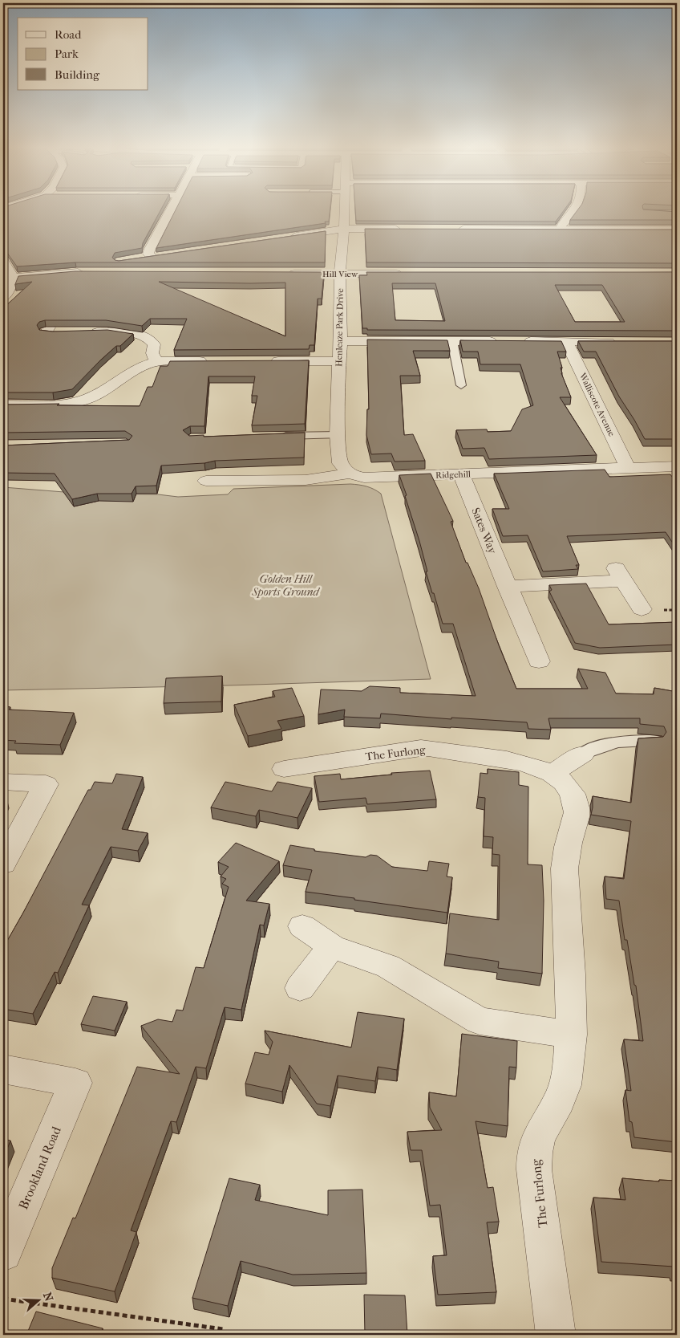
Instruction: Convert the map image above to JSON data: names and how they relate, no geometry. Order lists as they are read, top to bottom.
{
  "streets": {
    "street": [
      "Hill View",
      "Henleaze Park Drive",
      "Walliscote Avenue",
      "Ridgehill",
      "Sates Way",
      "The Furlong",
      "Brookland Road"
    ]
  },
  "crossings": [
    ["Hill View", "Henleaze Park Drive"],
    ["Henleaze Park Drive", "Ridgehill"],
    ["Walliscote Avenue", "Ridgehill"],
    ["Ridgehill", "Sates Way"]
  ],
  "parks": ["Golden Hill Sports Ground"],
  "legend": ["Road", "Park", "Building"],
  "north": "right"
}
